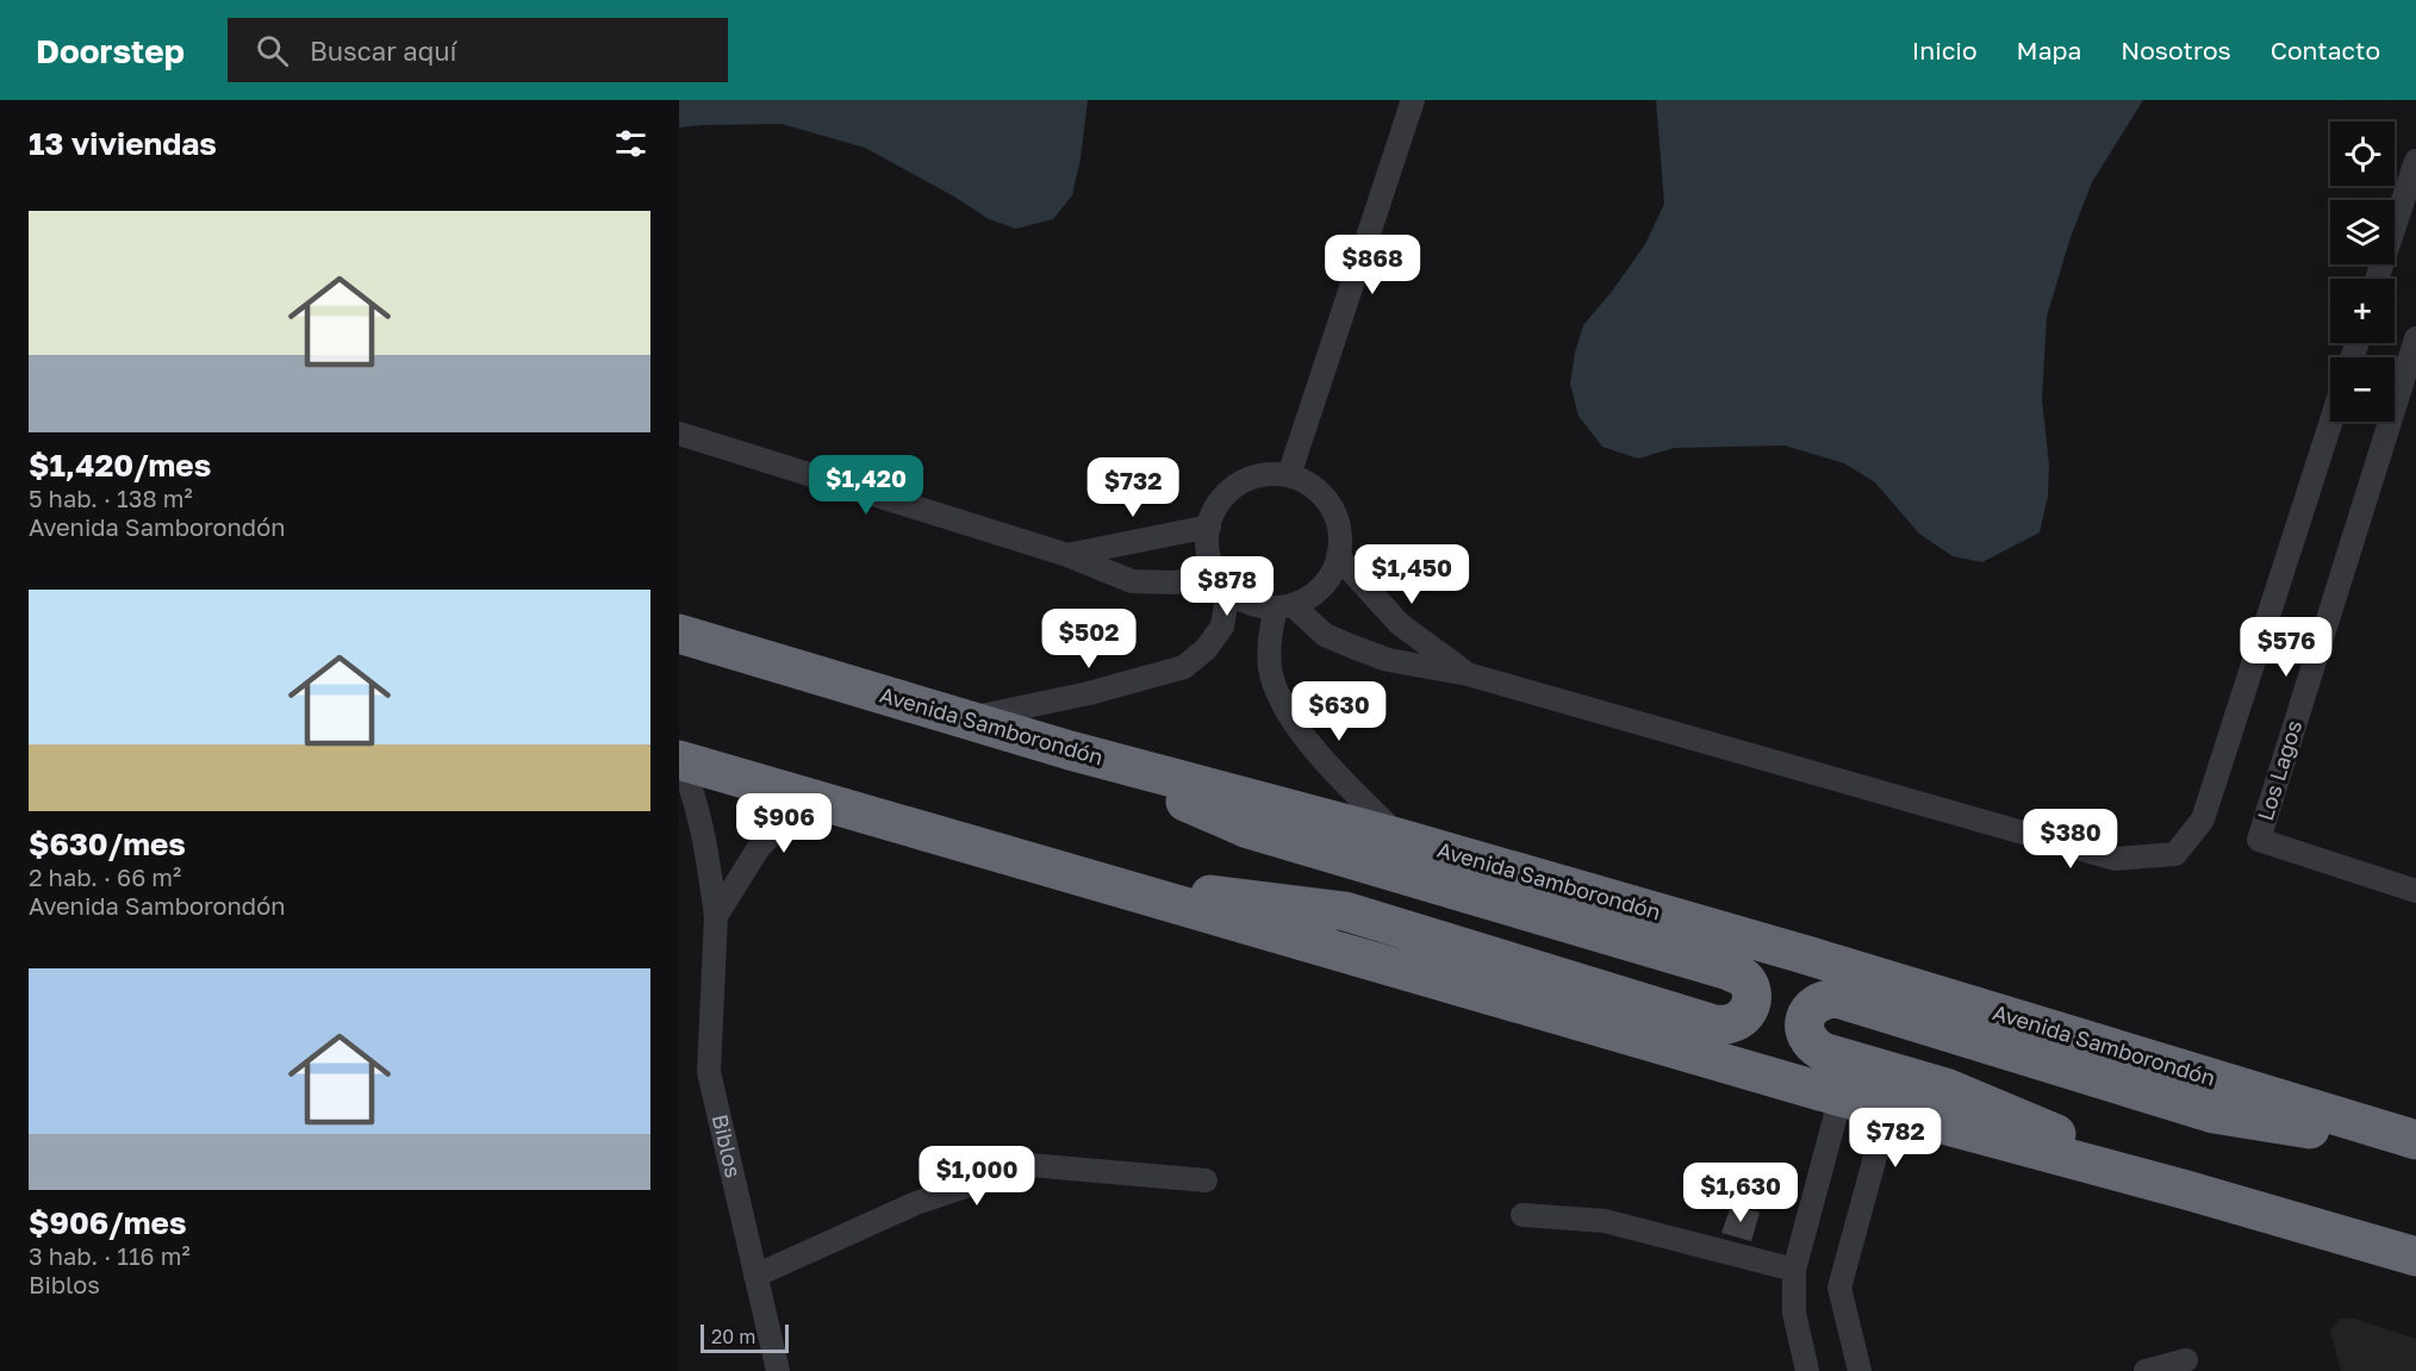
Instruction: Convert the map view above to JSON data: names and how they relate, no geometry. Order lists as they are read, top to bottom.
{
  "streets": {
    "highway": ["Avenida Samborondón"],
    "street": ["Los Lagos", "Biblos"]
  },
  "scale_bar": "20 m",
  "page": {
    "header": "Doorstep",
    "search": "Buscar aquí",
    "nav": [
      "Inicio",
      "Mapa",
      "Nosotros",
      "Contacto"
    ],
    "heading": "13 viviendas",
    "map_buttons": ["+", "−"],
    "list": [
      {
        "name": "$1,420/mes",
        "note": "5 hab. · 138 m² · Avenida Samborondón"
      },
      {
        "name": "$630/mes",
        "note": "2 hab. · 66 m² · Avenida Samborondón"
      },
      {
        "name": "$906/mes",
        "note": "3 hab. · 116 m² · Biblos"
      }
    ],
    "price": [
      "$868",
      "$1,420",
      "$732",
      "$1,450",
      "$878",
      "$502",
      "$576",
      "$630",
      "$906",
      "$380",
      "$782",
      "$1,000",
      "$1,630"
    ],
    "scale": "20 m"
  }
}
